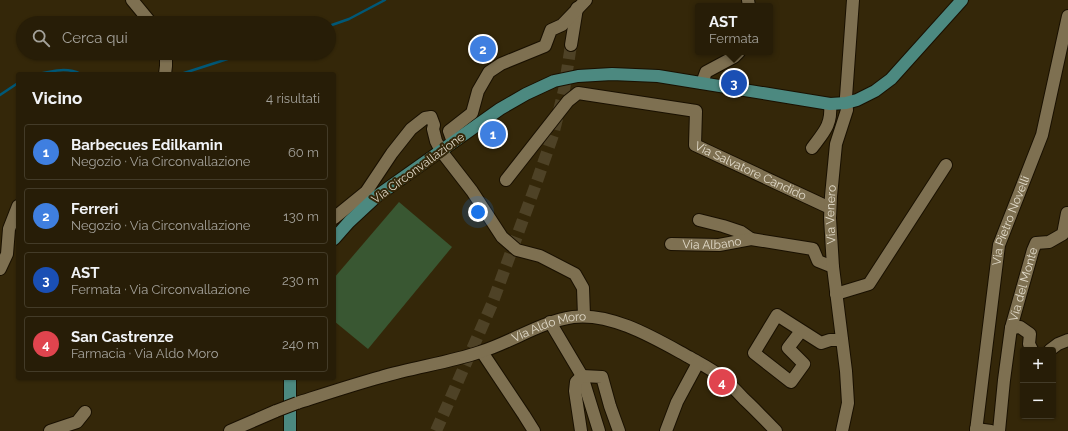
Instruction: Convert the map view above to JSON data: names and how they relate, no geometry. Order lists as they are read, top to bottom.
{
  "streets": {
    "main road": ["Via Circonvallazione"],
    "street": [
      "Via Salvatore Candido",
      "Via Venero",
      "Via Pietro Novelli",
      "Via Albano",
      "Via del Monte",
      "Via Aldo Moro"
    ]
  },
  "crossings": [
    ["Via Circonvallazione", "Via Venero"],
    ["Via Salvatore Candido", "Via Venero"],
    ["Via Venero", "Via Albano"],
    ["Via Pietro Novelli", "Via del Monte"]
  ],
  "page": {
    "popup": ["AST", "Fermata"],
    "search": "Cerca qui",
    "pins": [
      "2",
      "3",
      "1",
      "4"
    ],
    "heading": ["Vicino", "4 risultati"],
    "list": [
      {
        "mark": "1",
        "name": "Barbecues Edilkamin",
        "note": "Negozio · Via Circonvallazione",
        "value": "60 m"
      },
      {
        "mark": "2",
        "name": "Ferreri",
        "note": "Negozio · Via Circonvallazione",
        "value": "130 m"
      },
      {
        "mark": "3",
        "name": "AST",
        "note": "Fermata · Via Circonvallazione",
        "value": "230 m"
      },
      {
        "mark": "4",
        "name": "San Castrenze",
        "note": "Farmacia · Via Aldo Moro",
        "value": "240 m"
      }
    ],
    "map_buttons": ["+", "−"]
  }
}
